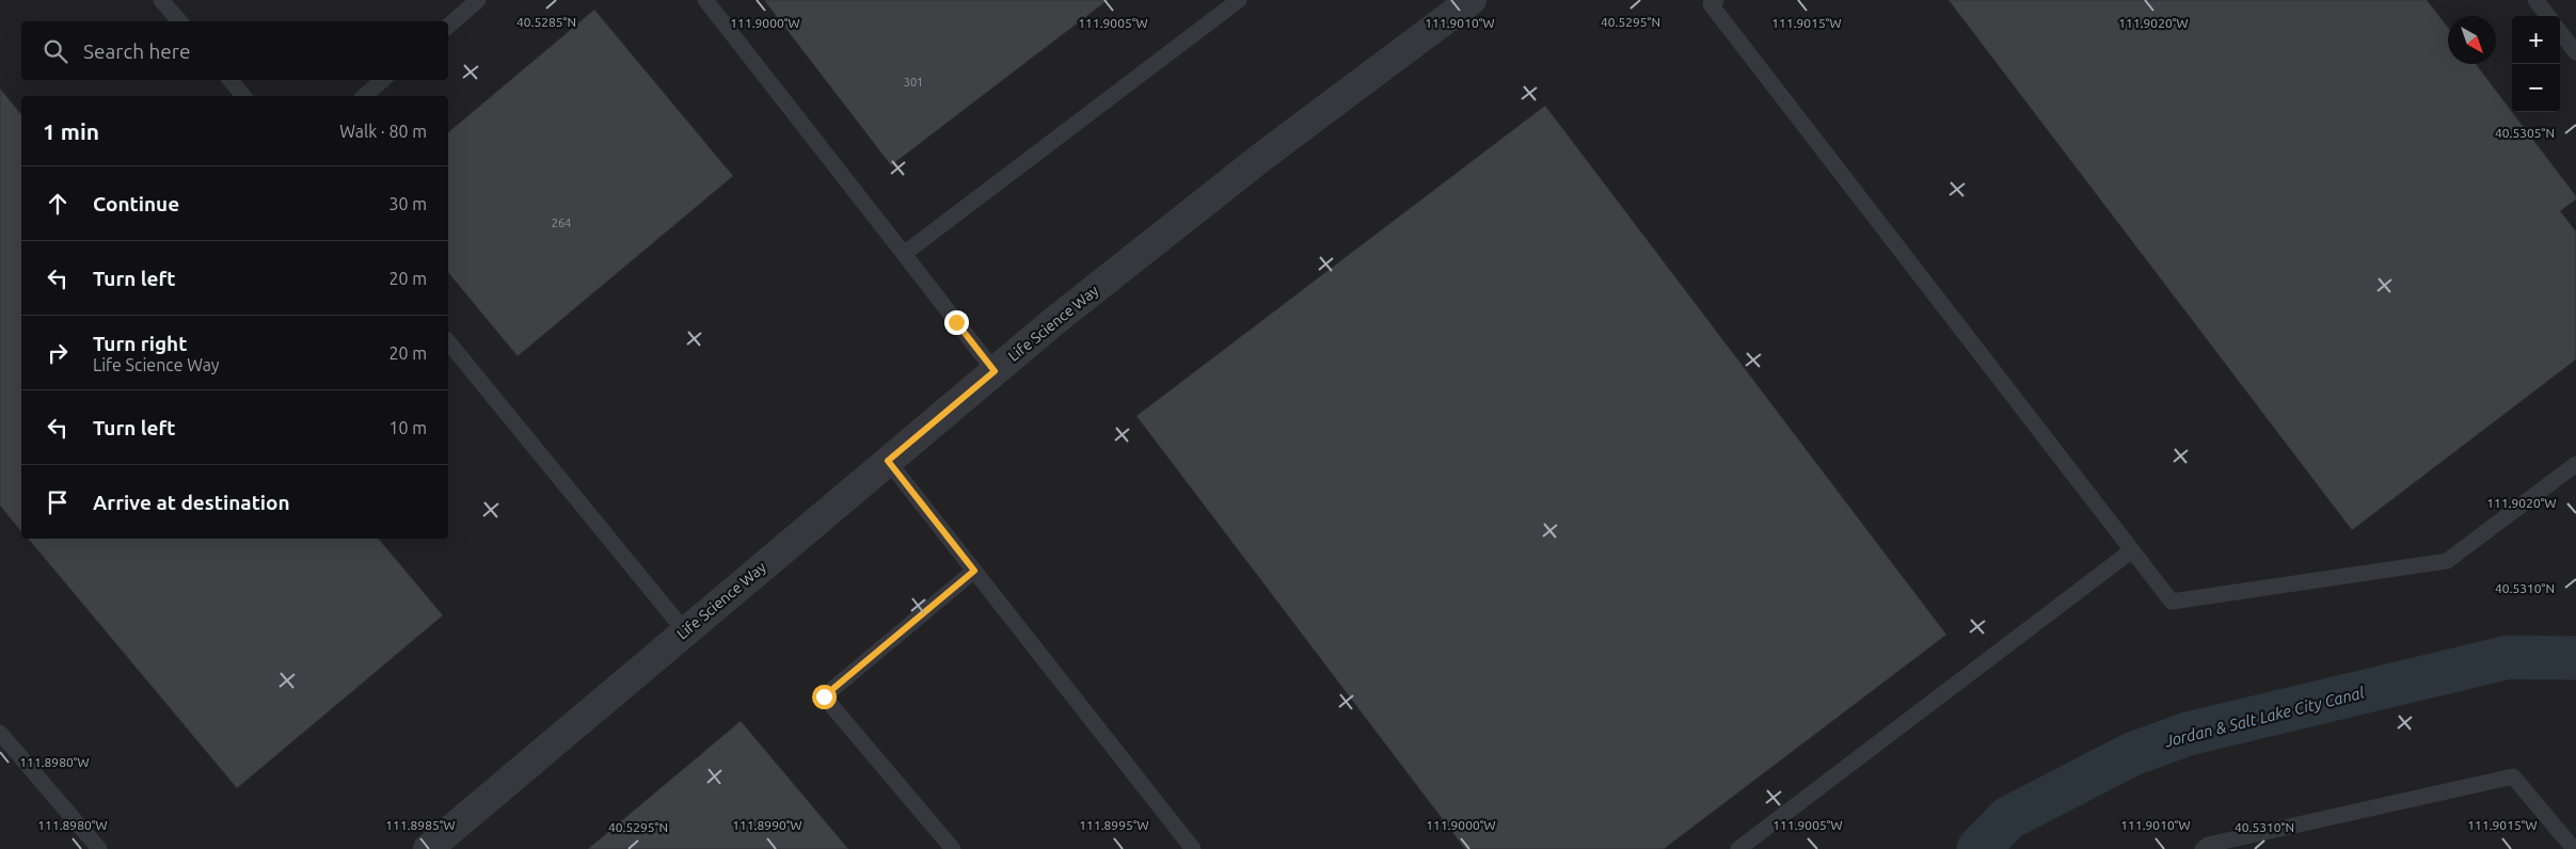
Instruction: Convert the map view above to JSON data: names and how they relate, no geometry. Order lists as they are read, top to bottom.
{
  "streets": {
    "street": ["Life Science Way"]
  },
  "water": ["Jordan & Salt Lake City Canal"],
  "house_numbers": ["301", "264"],
  "north": "bottom right",
  "page": {
    "map_buttons": ["+", "−"],
    "search": "Search here",
    "heading": ["1 min", "Walk · 80 m"],
    "list": [
      ["Continue", "30 m"],
      ["Turn left", "20 m"],
      ["Turn right", "Life Science Way", "20 m"],
      ["Turn left", "10 m"],
      "Arrive at destination"
    ]
  },
  "coordinates": [
    "40.5285°N",
    "40.5295°N",
    "111.9005°W",
    "111.9010°W",
    "111.9015°W",
    "111.9020°W",
    "111.9000°W",
    "40.5305°N",
    "40.5310°N",
    "111.8980°W",
    "111.8985°W",
    "111.8990°W",
    "111.8995°W"
  ]
}
